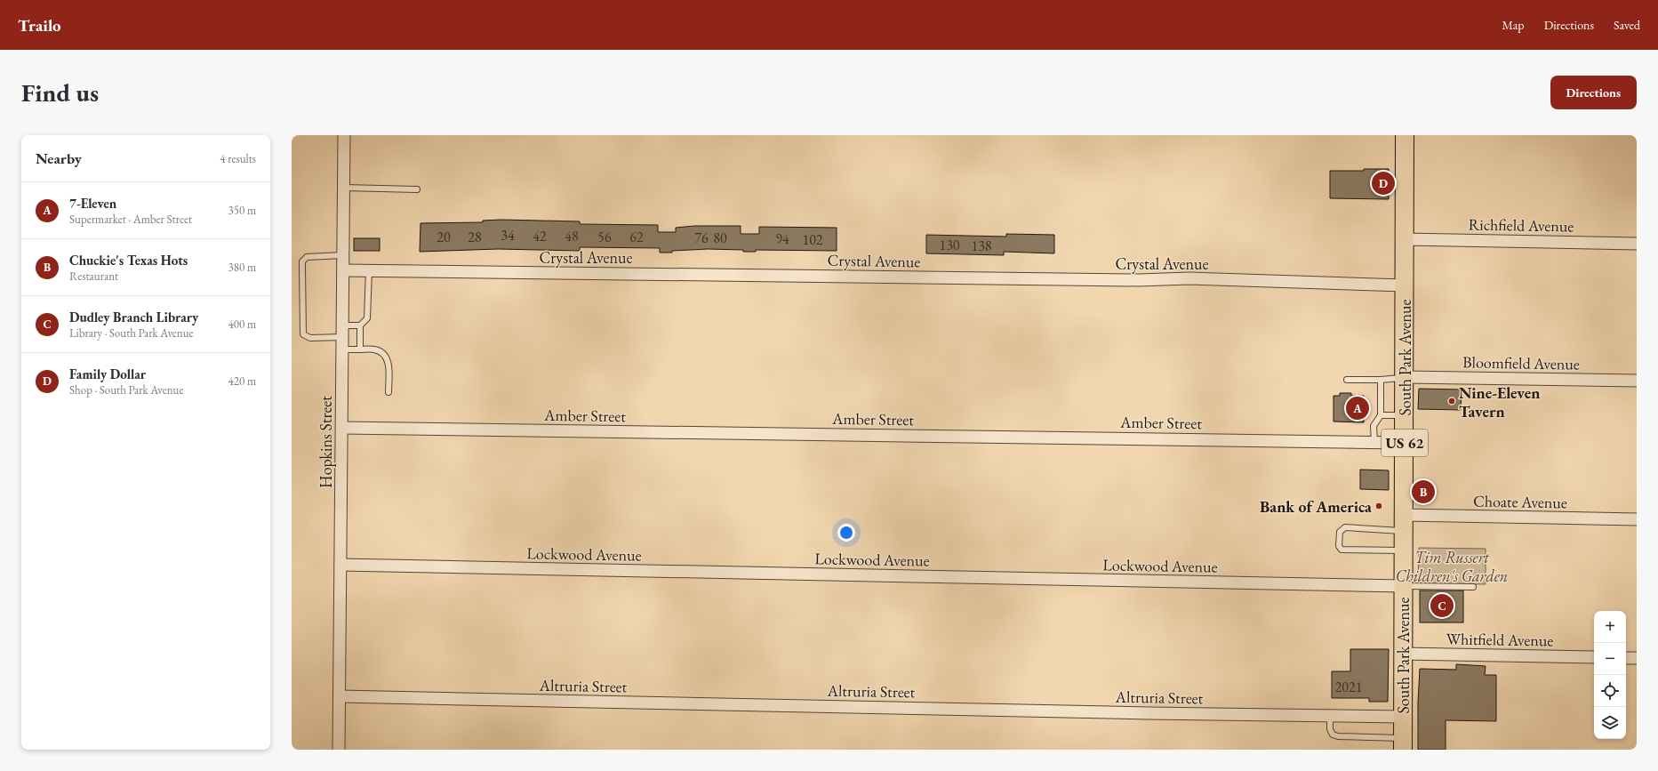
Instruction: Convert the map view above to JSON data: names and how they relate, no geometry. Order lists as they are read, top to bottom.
{
  "streets": {
    "main road": ["South Park Avenue", "US 62"],
    "street": [
      "Richfield Avenue",
      "Crystal Avenue",
      "Bloomfield Avenue",
      "Amber Street",
      "Hopkins Street",
      "Choate Avenue",
      "Lockwood Avenue",
      "Whitfield Avenue",
      "Altruria Street"
    ]
  },
  "crossings": [
    ["Richfield Avenue", "South Park Avenue"],
    ["Crystal Avenue", "South Park Avenue"],
    ["Crystal Avenue", "Hopkins Street"],
    ["South Park Avenue", "Bloomfield Avenue"],
    ["South Park Avenue", "Amber Street"],
    ["South Park Avenue", "Choate Avenue"],
    ["South Park Avenue", "Lockwood Avenue"],
    ["South Park Avenue", "Whitfield Avenue"],
    ["South Park Avenue", "Altruria Street"],
    ["Amber Street", "Hopkins Street"],
    ["Hopkins Street", "Lockwood Avenue"],
    ["Hopkins Street", "Altruria Street"]
  ],
  "parks": ["Tim Russert Children's Garden"],
  "places": ["Nine-Eleven Tavern", "Bank of America"],
  "house_numbers": [
    "34",
    "42",
    "48",
    "20",
    "28",
    "56",
    "62",
    "76",
    "80",
    "94",
    "102",
    "130",
    "138",
    "2021"
  ],
  "page": {
    "header": "Trailo",
    "nav": ["Map", "Directions", "Saved"],
    "buttons": "Directions",
    "title": "Find us",
    "heading": ["Nearby", "4 results"],
    "pins": [
      "D",
      "A",
      "B",
      "C"
    ],
    "list": [
      {
        "mark": "A",
        "name": "7-Eleven",
        "note": "Supermarket · Amber Street",
        "value": "350 m"
      },
      {
        "mark": "B",
        "name": "Chuckie's Texas Hots",
        "note": "Restaurant",
        "value": "380 m"
      },
      {
        "mark": "C",
        "name": "Dudley Branch Library",
        "note": "Library · South Park Avenue",
        "value": "400 m"
      },
      {
        "mark": "D",
        "name": "Family Dollar",
        "note": "Shop · South Park Avenue",
        "value": "420 m"
      }
    ],
    "map_buttons": ["+", "−"]
  }
}
